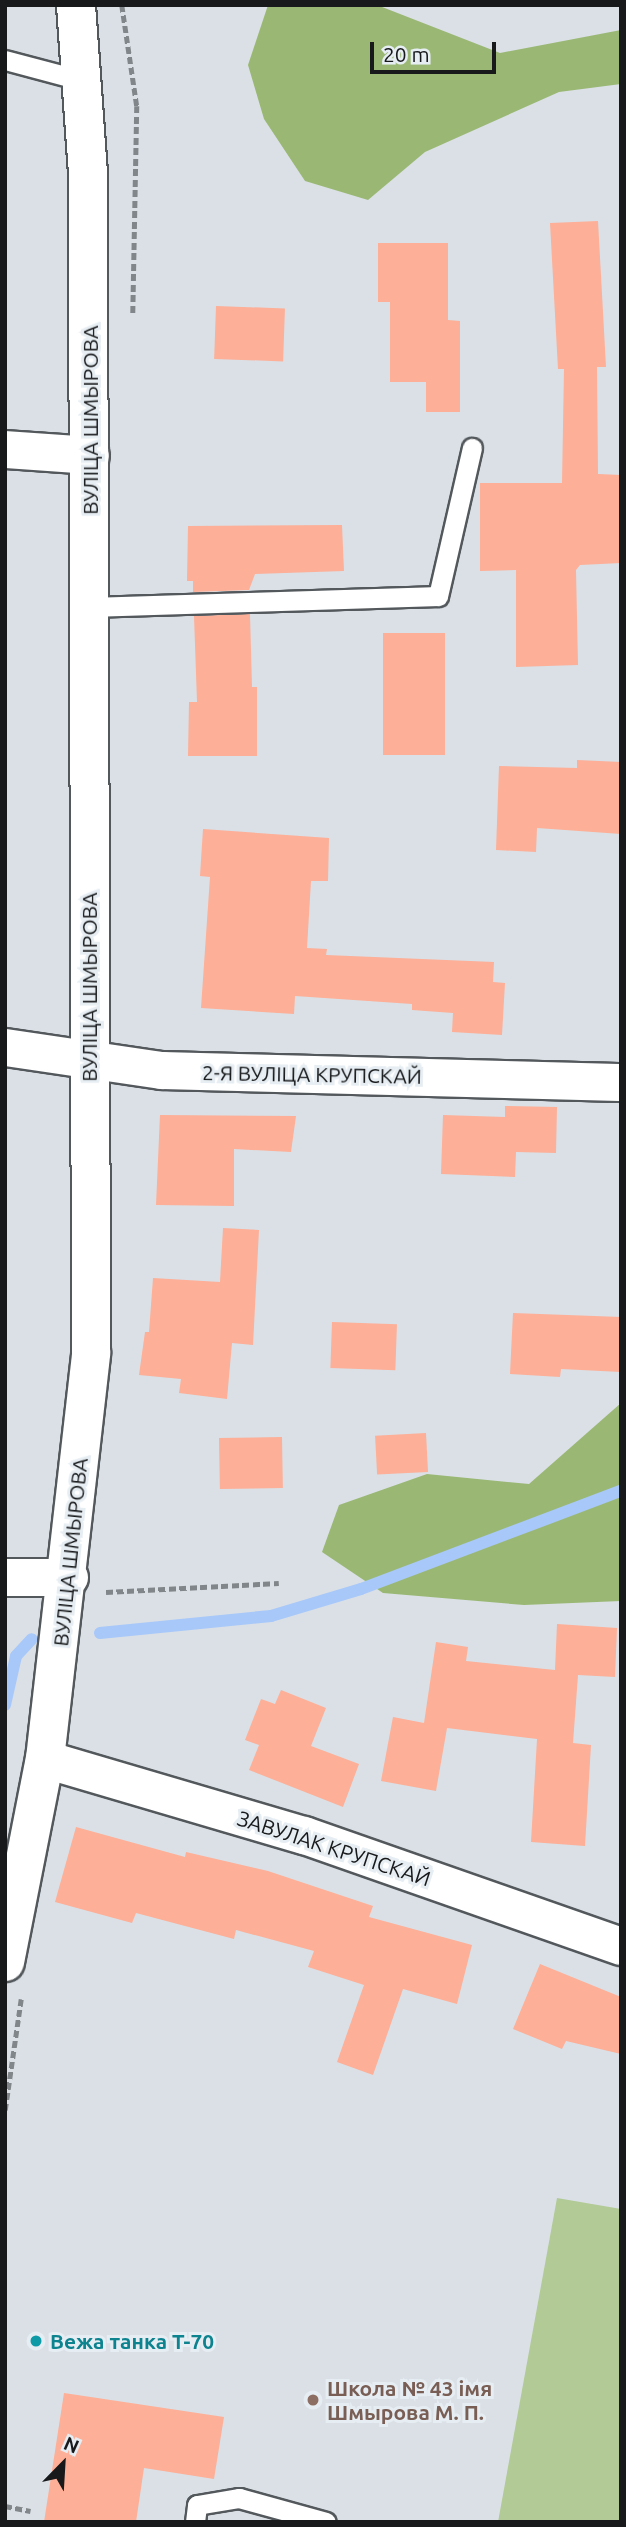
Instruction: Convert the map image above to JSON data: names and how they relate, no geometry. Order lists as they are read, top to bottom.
{
  "streets": {
    "street": ["ВУЛІЦА ШМЫРОВА", "2-Я ВУЛІЦА КРУПСКАЙ", "ЗАВУЛАК КРУПСКАЙ"]
  },
  "crossings": [
    ["ВУЛІЦА ШМЫРОВА", "2-Я ВУЛІЦА КРУПСКАЙ"],
    ["ВУЛІЦА ШМЫРОВА", "ЗАВУЛАК КРУПСКАЙ"]
  ],
  "places": ["Вежа танка Т-70", "Школа № 43 імя Шмырова М. П."],
  "scale_bar": "20 m",
  "north": "top right"
}
